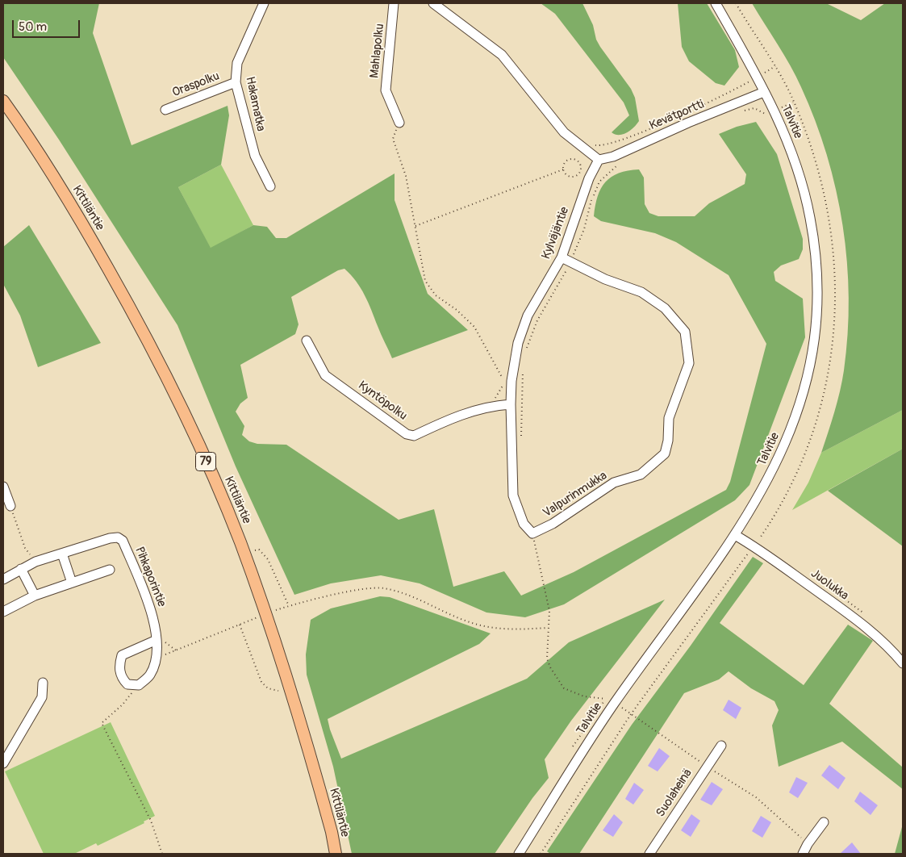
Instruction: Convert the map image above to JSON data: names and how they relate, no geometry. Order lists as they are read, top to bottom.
{
  "streets": {
    "main road": ["Kittiläntie", "79"],
    "street": [
      "Mahlapolku",
      "Oraspolku",
      "Hakamatka",
      "Kevätportti",
      "Talvitie",
      "Kylväjäntie",
      "Kyntöpolku",
      "Valpurinmukka",
      "Pihkaporintie",
      "Juolukka",
      "Suolaheinä"
    ]
  },
  "crossings": [
    ["Oraspolku", "Hakamatka"],
    ["Kevätportti", "Talvitie"],
    ["Kevätportti", "Kylväjäntie"],
    ["Talvitie", "Juolukka"],
    ["Kylväjäntie", "Kyntöpolku"],
    ["Kylväjäntie", "Valpurinmukka"]
  ],
  "scale_bar": "50 m"
}
